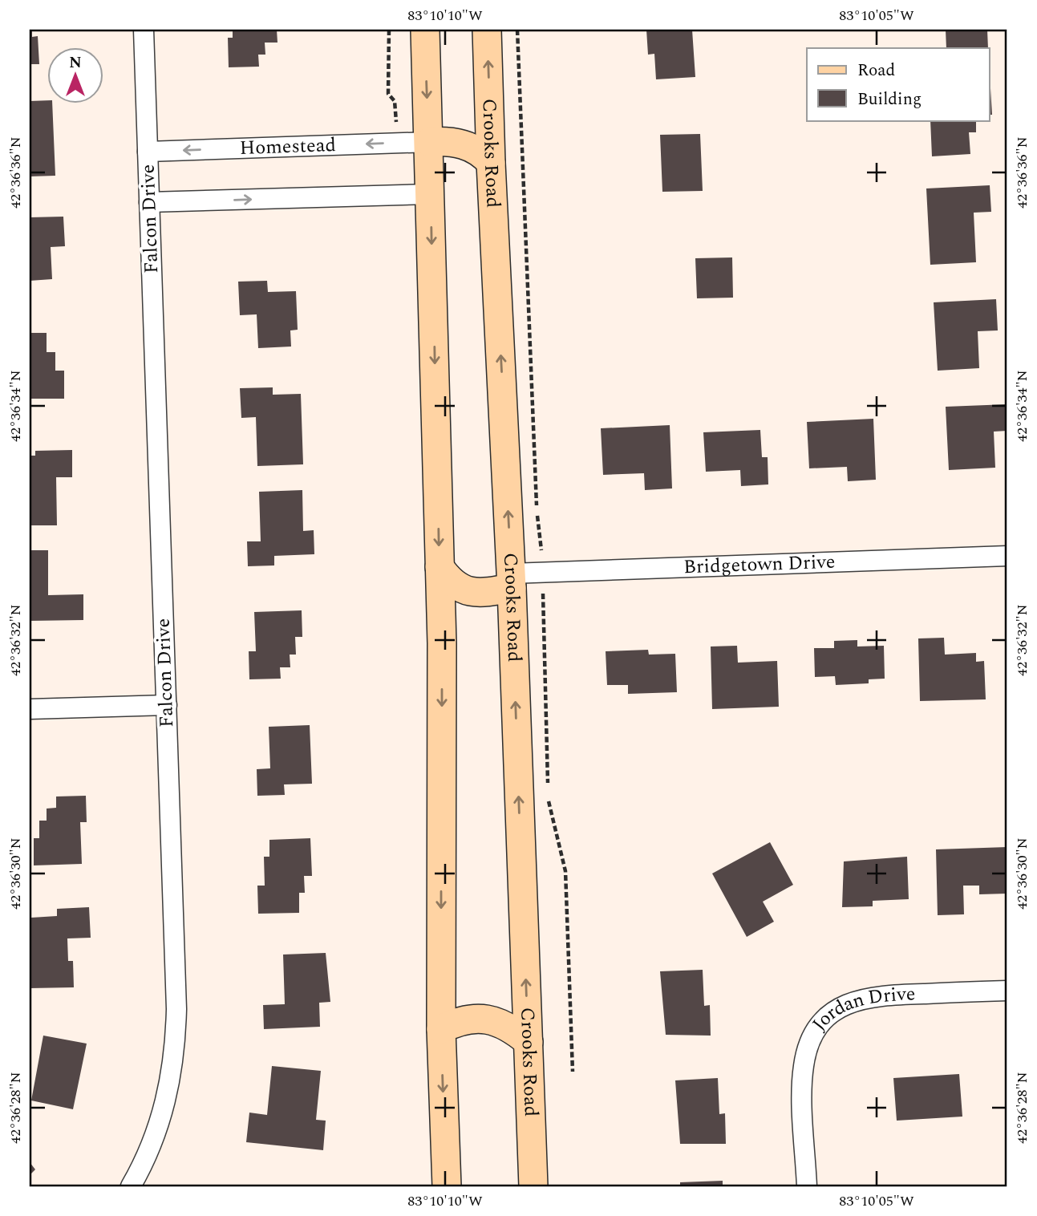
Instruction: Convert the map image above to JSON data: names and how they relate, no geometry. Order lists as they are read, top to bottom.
{
  "streets": {
    "main road": ["Crooks Road"],
    "street": [
      "Homestead",
      "Falcon Drive",
      "Bridgetown Drive",
      "Jordan Drive"
    ]
  },
  "crossings": [
    ["Homestead", "Falcon Drive"],
    ["Crooks Road", "Bridgetown Drive"]
  ],
  "legend": ["Road", "Building"],
  "north": "top",
  "coordinates": [
    "83°10'10\"W",
    "83°10'05\"W",
    "42°36'36\"N",
    "42°36'34\"N",
    "42°36'32\"N",
    "42°36'30\"N",
    "42°36'28\"N"
  ]
}
